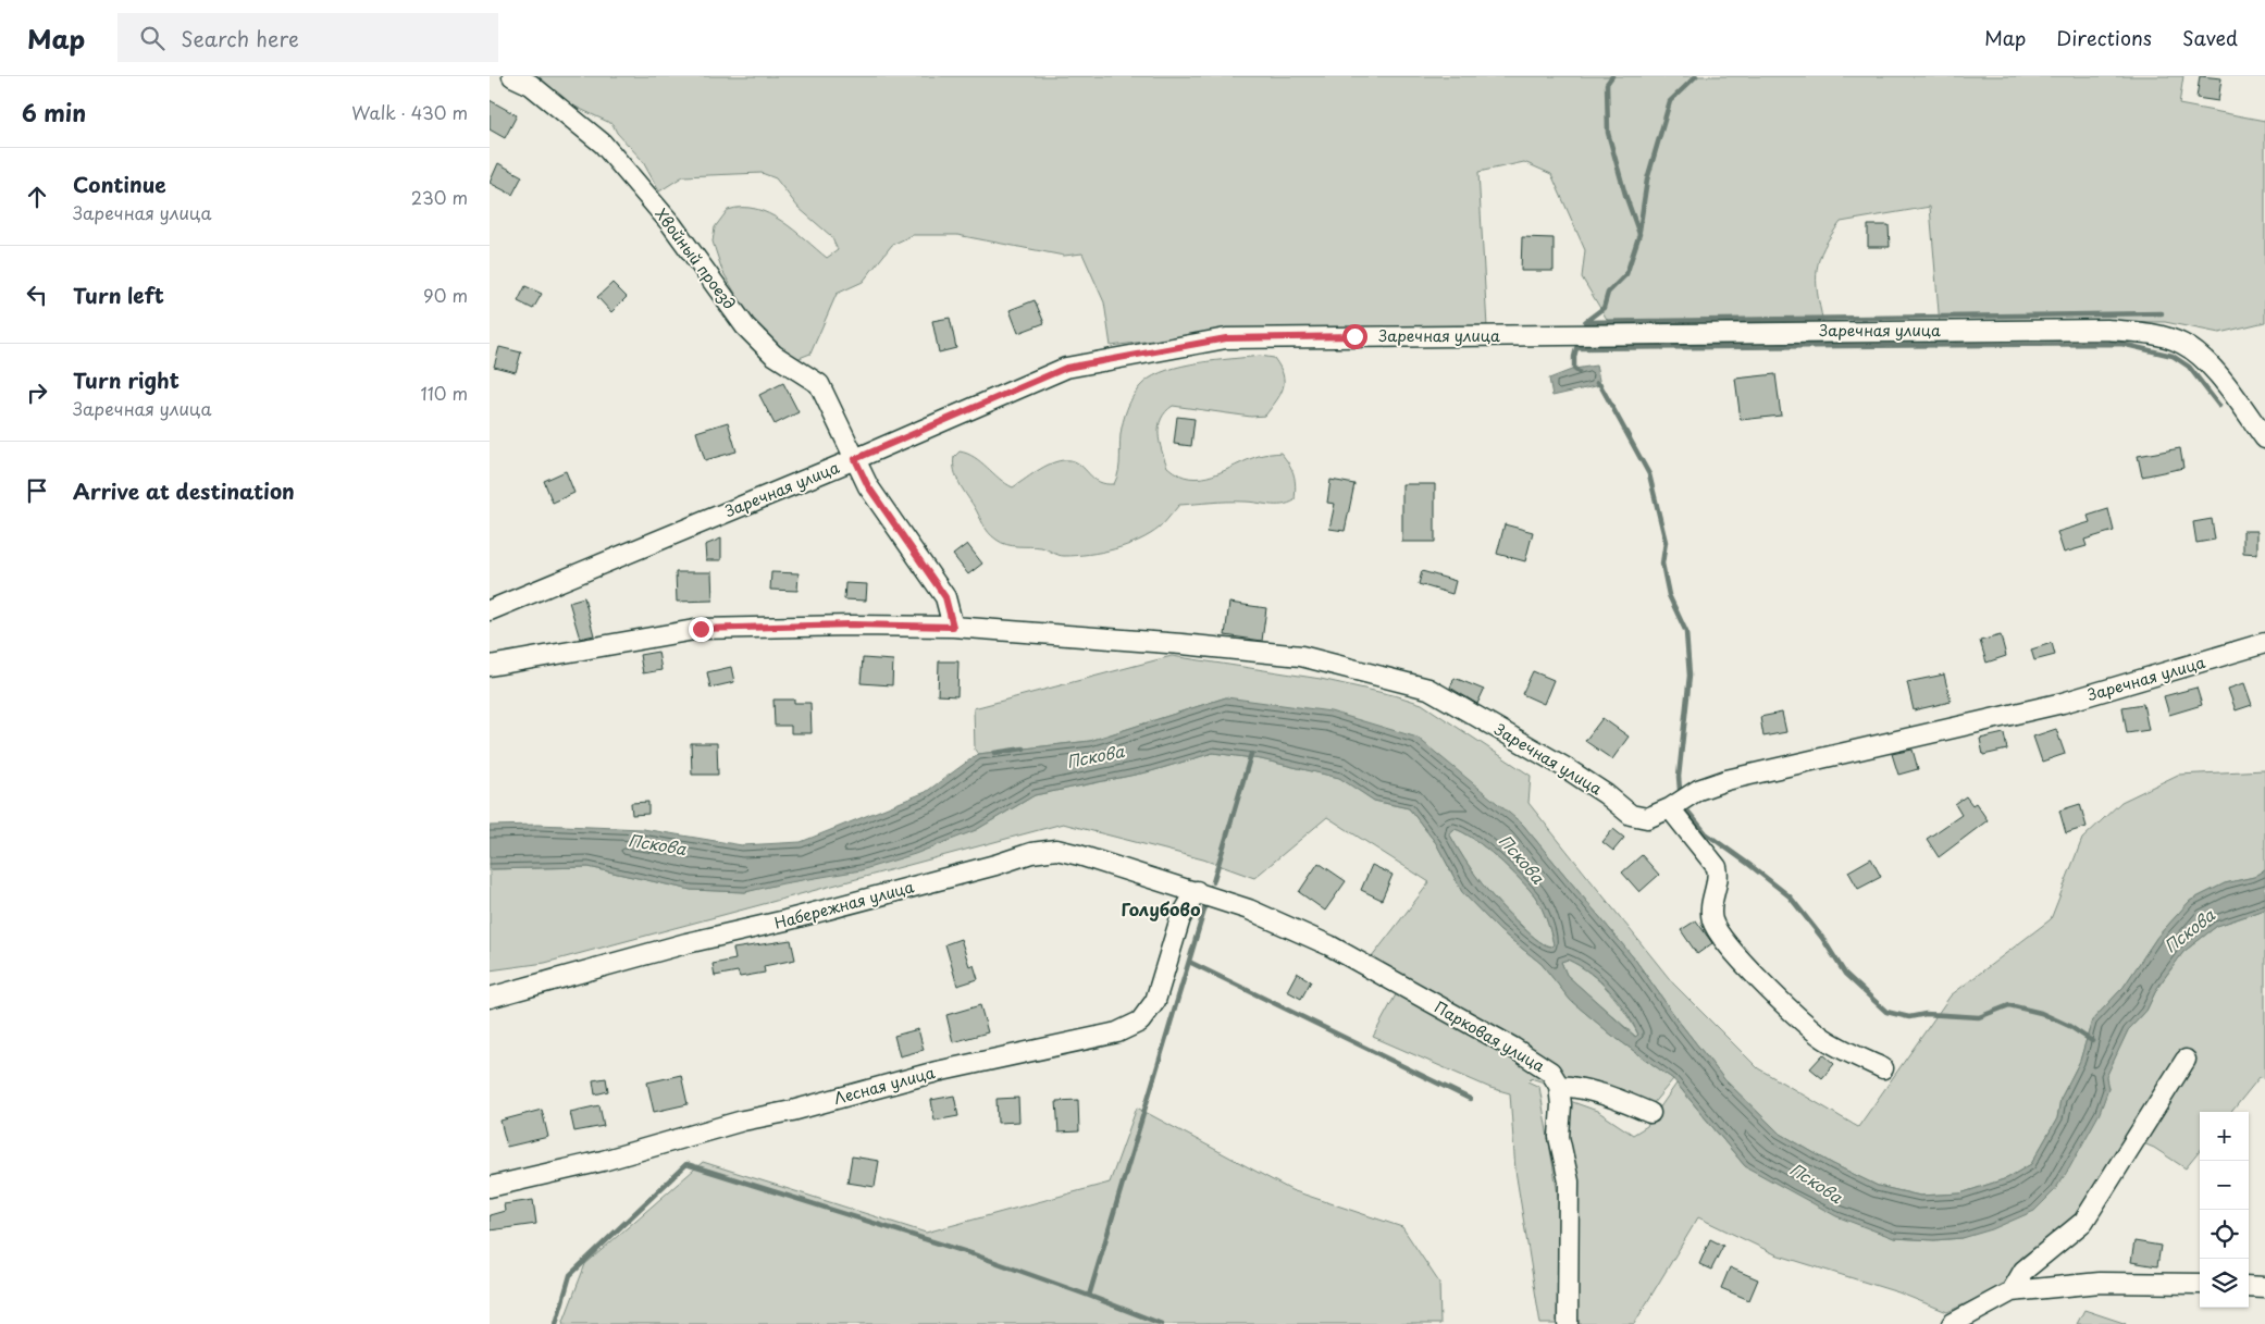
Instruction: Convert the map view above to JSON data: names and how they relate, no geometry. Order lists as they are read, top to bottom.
{
  "streets": {
    "street": [
      "Хвойный проезд",
      "Заречная улица",
      "Набережная улица",
      "Парковая улица",
      "Лесная улица"
    ]
  },
  "crossings": [
    ["Хвойный проезд", "Заречная улица"],
    ["Набережная улица", "Парковая улица"],
    ["Набережная улица", "Лесная улица"],
    ["Парковая улица", "Лесная улица"]
  ],
  "districts": ["Голубово"],
  "water": ["Пскова"],
  "page": {
    "header": "Map",
    "search": "Search here",
    "nav": ["Map", "Directions", "Saved"],
    "heading": ["6 min", "Walk · 430 m"],
    "list": [
      ["Continue", "Заречная улица", "230 m"],
      ["Turn left", "90 m"],
      ["Turn right", "Заречная улица", "110 m"],
      "Arrive at destination"
    ],
    "map_buttons": ["+", "−"]
  }
}
